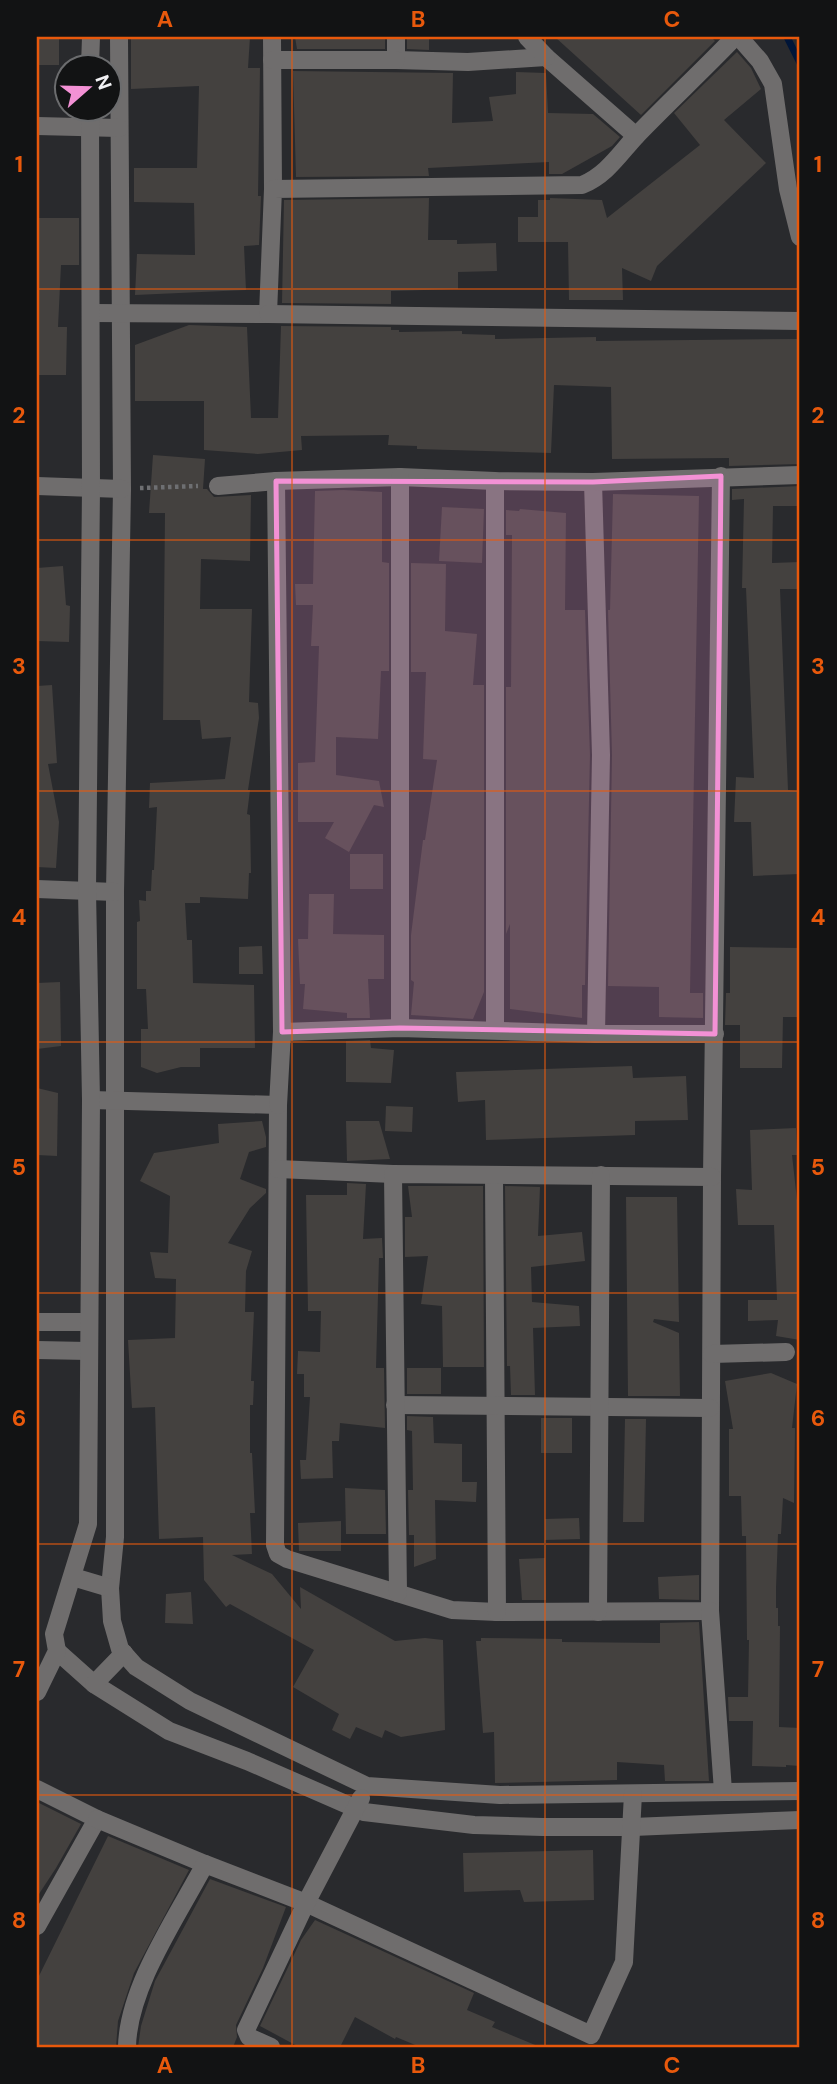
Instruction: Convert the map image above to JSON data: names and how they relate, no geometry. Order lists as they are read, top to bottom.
{
  "north": "right",
  "grid": {
    "columns": ["A", "B", "C"],
    "rows": [
      "1",
      "2",
      "3",
      "4",
      "5",
      "6",
      "7",
      "8"
    ]
  }
}
